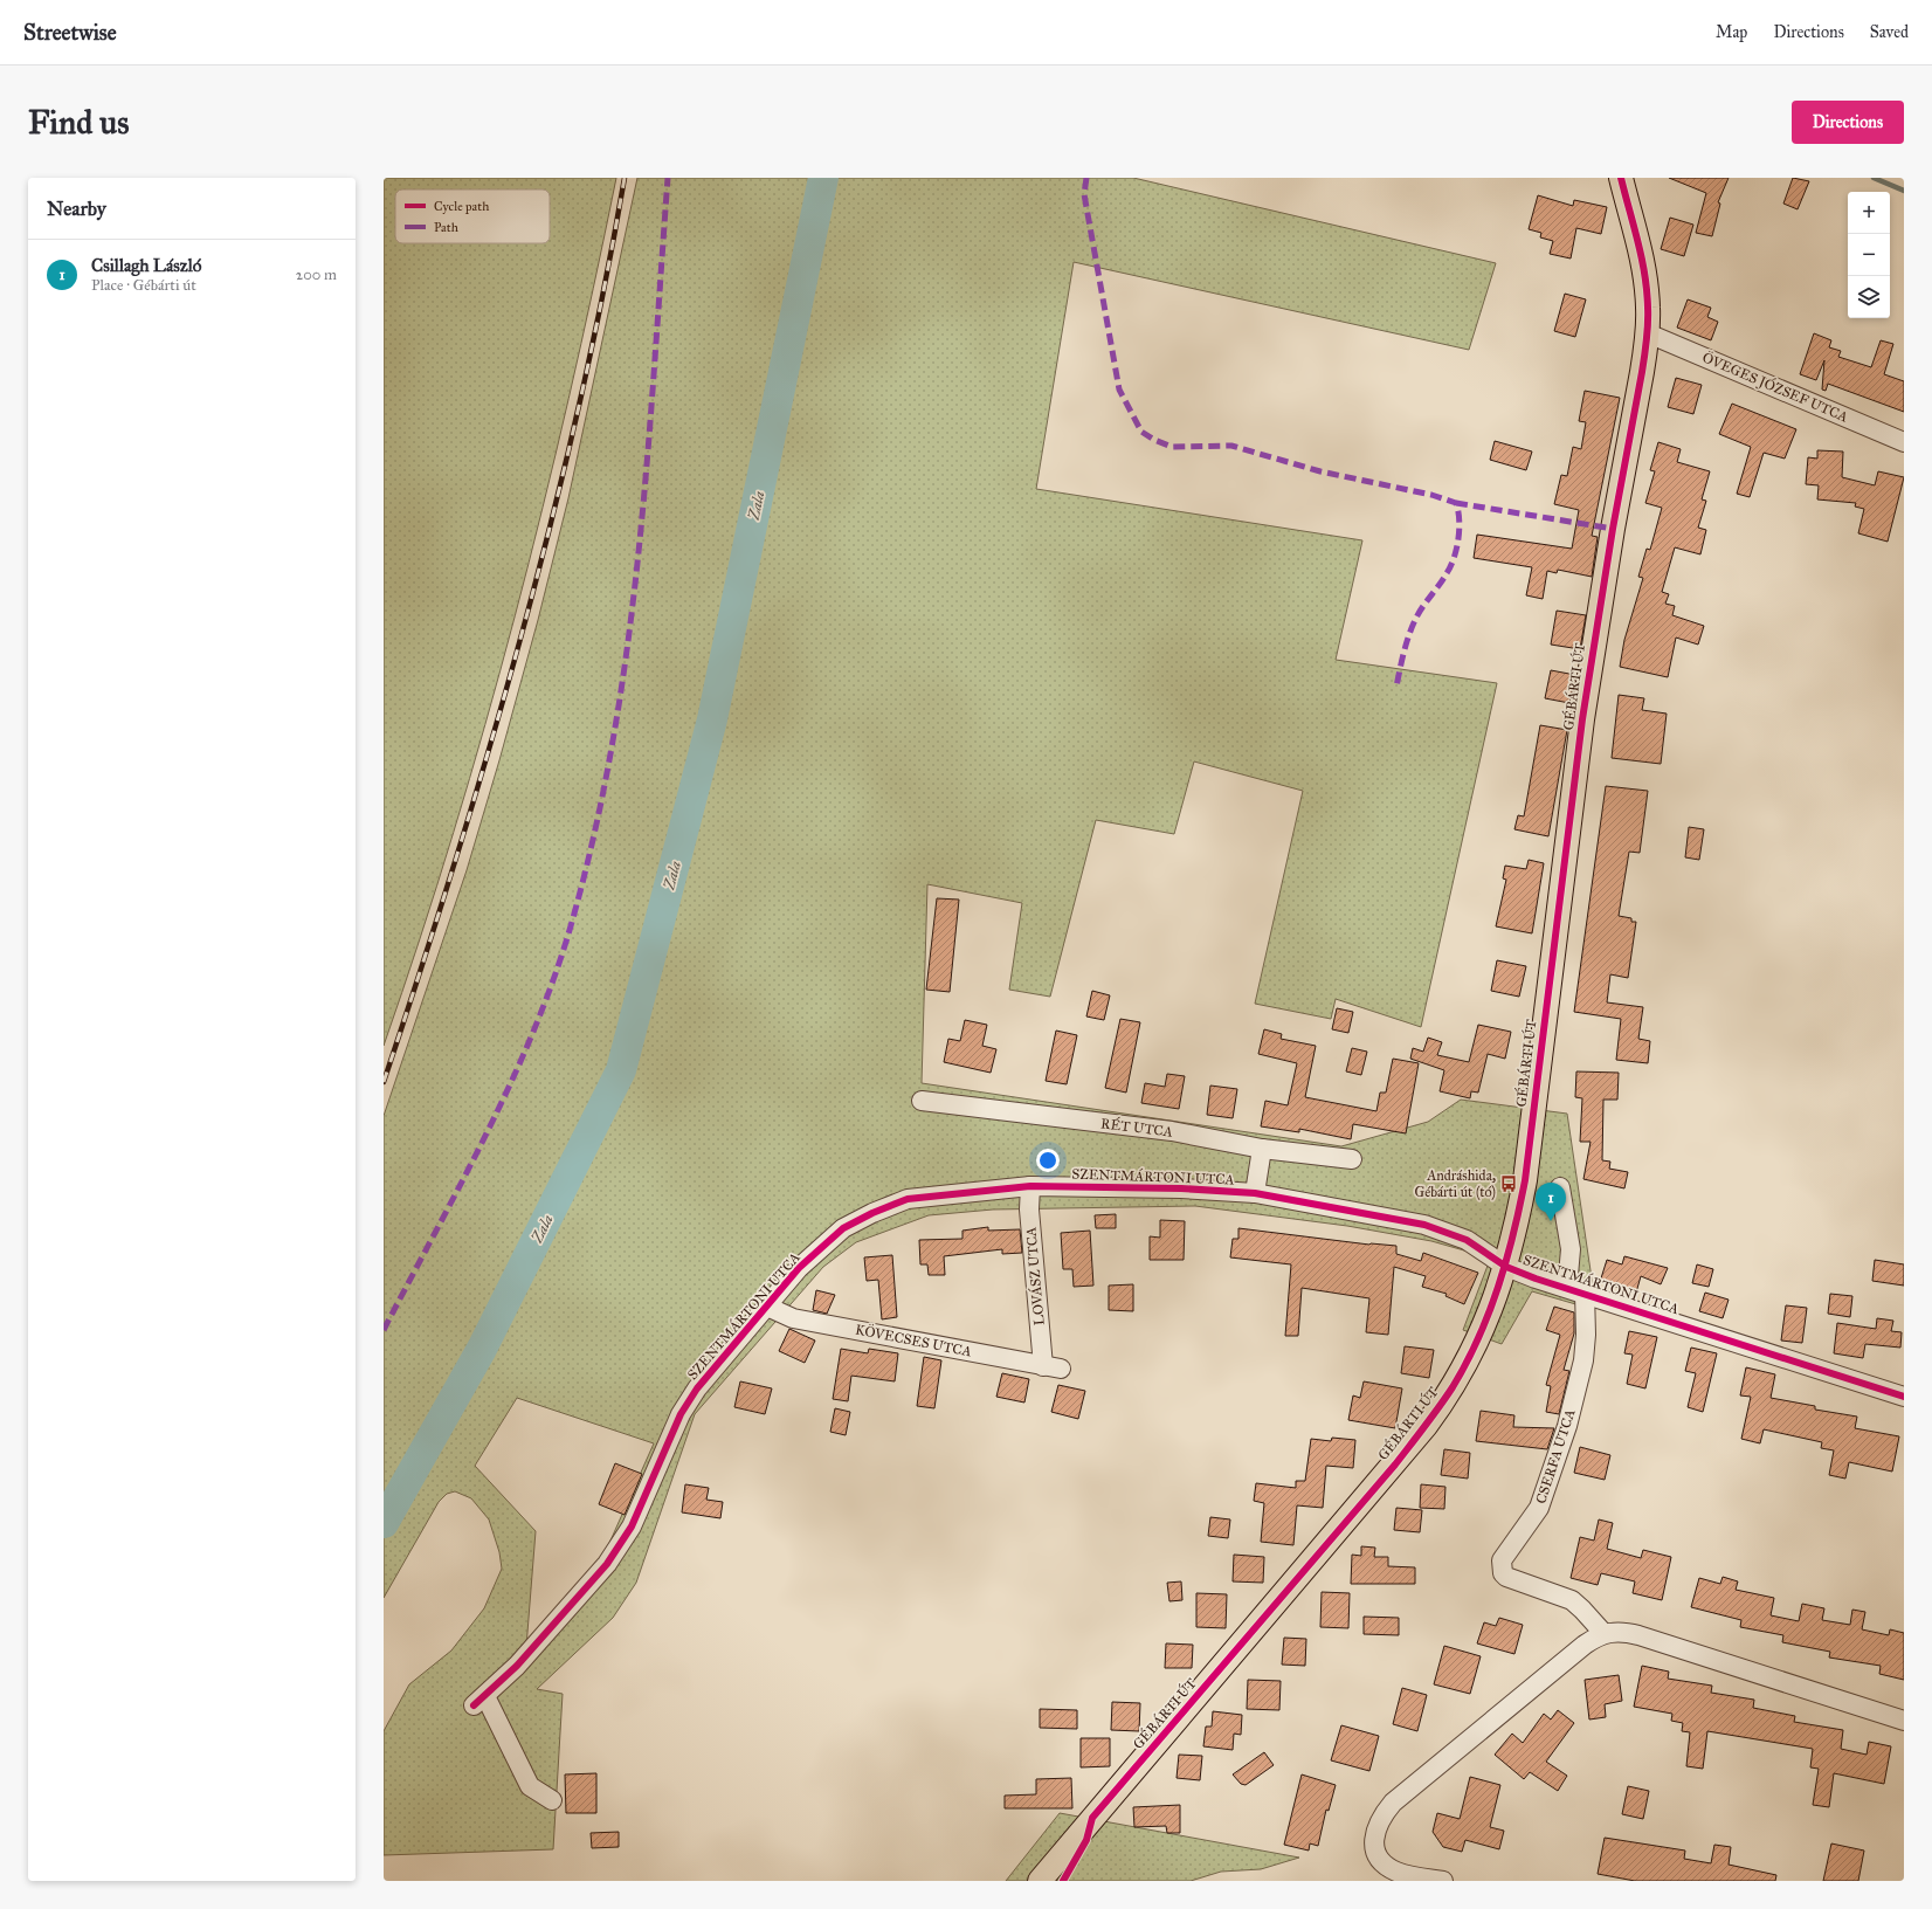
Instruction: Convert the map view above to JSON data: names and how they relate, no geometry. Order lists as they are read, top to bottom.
{
  "streets": {
    "main road": ["GÉBÁRTI ÚT"],
    "street": [
      "ÖVEGES JÓZSEF UTCA",
      "RÉT UTCA",
      "SZENTMÁRTONI UTCA",
      "LOVÁSZ UTCA",
      "KÖVECSES UTCA",
      "CSERFA UTCA"
    ]
  },
  "crossings": [
    ["ÖVEGES JÓZSEF UTCA", "GÉBÁRTI ÚT"],
    ["GÉBÁRTI ÚT", "SZENTMÁRTONI UTCA"],
    ["SZENTMÁRTONI UTCA", "LOVÁSZ UTCA"],
    ["SZENTMÁRTONI UTCA", "KÖVECSES UTCA"],
    ["SZENTMÁRTONI UTCA", "CSERFA UTCA"],
    ["LOVÁSZ UTCA", "KÖVECSES UTCA"]
  ],
  "water": ["Zala"],
  "places": {
    "bus stop": ["Andráshida, Gébárti út (tó)"]
  },
  "legend": ["Cycle path", "Path"],
  "page": {
    "header": "Streetwise",
    "nav": ["Map", "Directions", "Saved"],
    "buttons": "Directions",
    "title": "Find us",
    "heading": "Nearby",
    "map_buttons": ["+", "−"],
    "list": [
      {
        "mark": "1",
        "name": "Csillagh László",
        "note": "Place · Gébárti út",
        "value": "200 m"
      }
    ],
    "pins": "1"
  }
}
